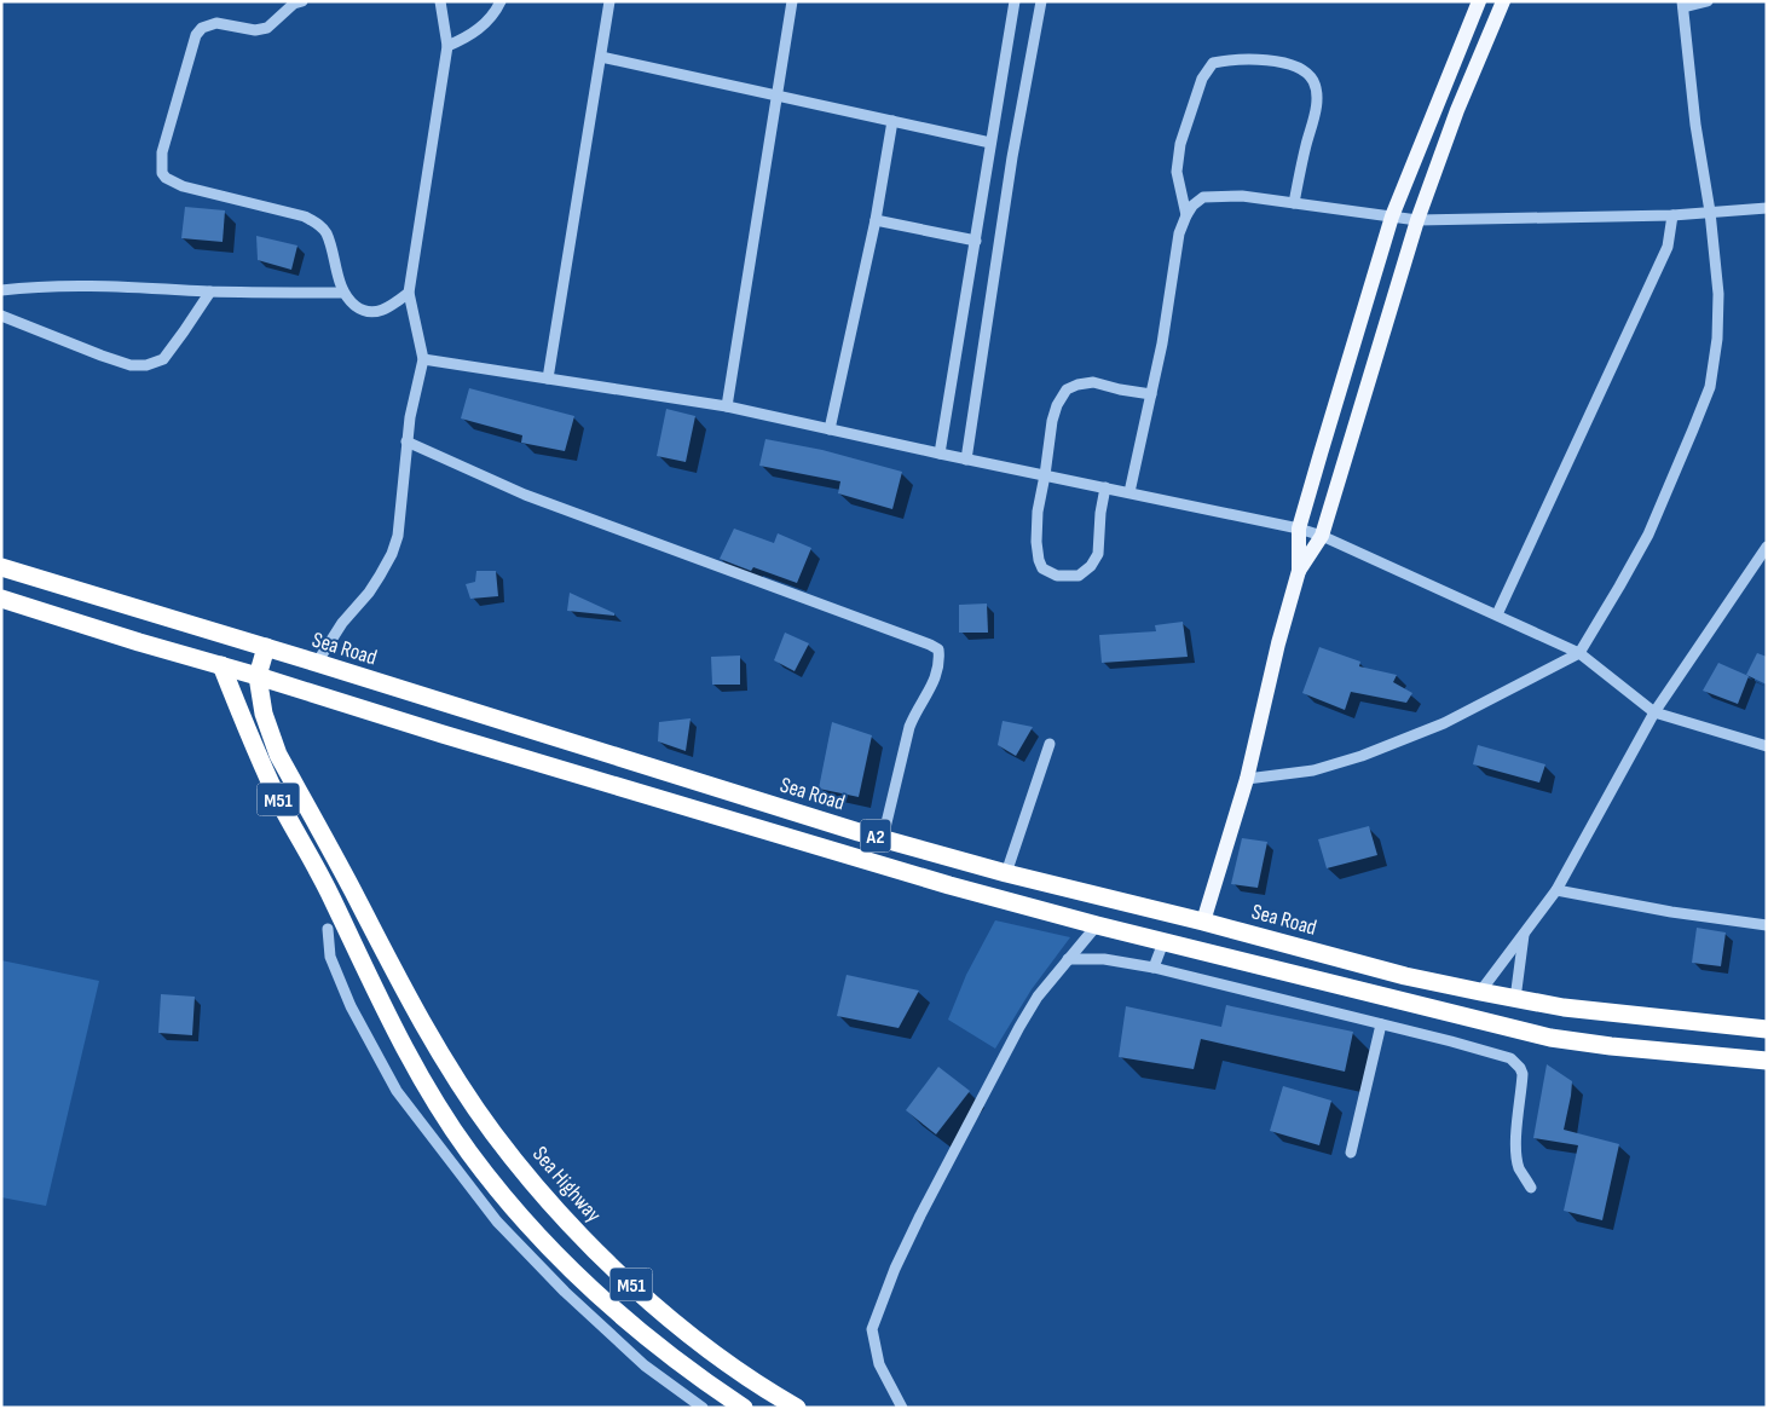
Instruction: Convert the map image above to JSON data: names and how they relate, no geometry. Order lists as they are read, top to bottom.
{
  "streets": {
    "highway": [
      "Sea Road",
      "M51",
      "A2",
      "Sea Highway"
    ]
  },
  "crossings": [
    ["M51", "A2"],
    ["A2", "Sea Highway"]
  ]
}
